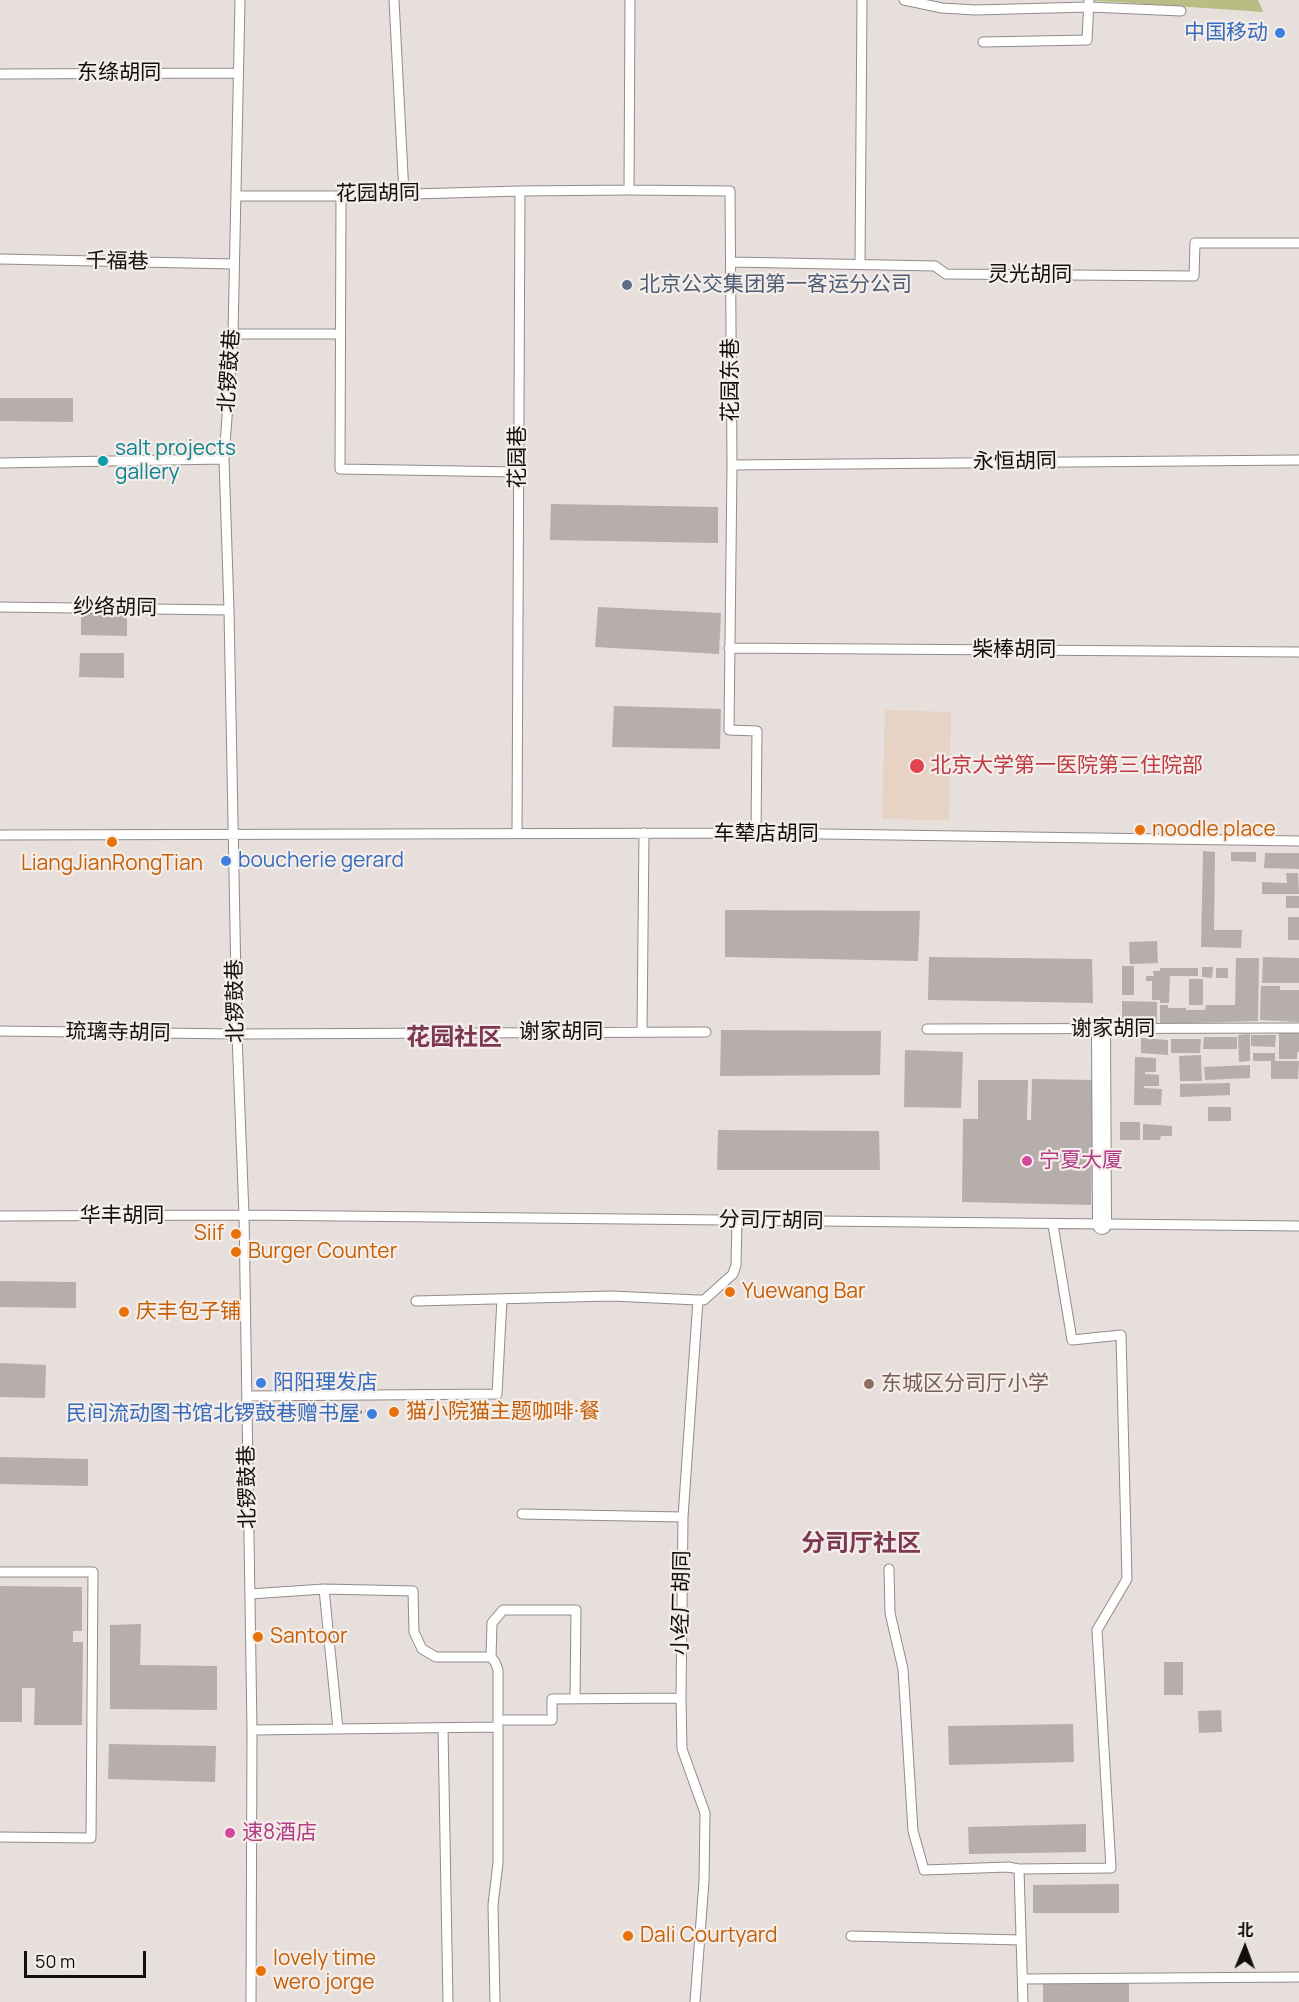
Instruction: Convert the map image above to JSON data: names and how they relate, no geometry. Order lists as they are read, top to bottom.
{
  "streets": {
    "lane": [
      "东绦胡同",
      "花园胡同",
      "千福巷",
      "灵光胡同",
      "北锣鼓巷",
      "花园东巷",
      "花园巷",
      "永恒胡同",
      "纱络胡同",
      "柴棒胡同",
      "车辇店胡同",
      "谢家胡同",
      "琉璃寺胡同",
      "华丰胡同",
      "分司厅胡同",
      "小经厂胡同"
    ]
  },
  "crossings": [
    ["东绦胡同", "北锣鼓巷"],
    ["花园胡同", "北锣鼓巷"],
    ["花园胡同", "花园巷"],
    ["千福巷", "北锣鼓巷"],
    ["灵光胡同", "花园东巷"],
    ["北锣鼓巷", "纱络胡同"],
    ["北锣鼓巷", "车辇店胡同"],
    ["北锣鼓巷", "谢家胡同"],
    ["北锣鼓巷", "琉璃寺胡同"],
    ["北锣鼓巷", "华丰胡同"],
    ["北锣鼓巷", "分司厅胡同"],
    ["花园东巷", "永恒胡同"],
    ["花园东巷", "柴棒胡同"],
    ["花园东巷", "车辇店胡同"],
    ["花园巷", "车辇店胡同"],
    ["谢家胡同", "琉璃寺胡同"],
    ["华丰胡同", "分司厅胡同"]
  ],
  "districts": ["花园社区", "分司厅社区"],
  "places": [
    "中国移动",
    "北京公交集团第一客运分公司",
    "salt projects gallery",
    "北京大学第一医院第三住院部",
    "noodle place",
    "LiangJianRongTian",
    "boucherie gerard",
    "宁夏大厦",
    "Siif",
    "Burger Counter",
    "Yuewang Bar",
    "庆丰包子铺",
    "阳阳理发店",
    "东城区分司厅小学",
    "猫小院猫主题咖啡·餐",
    "民间流动图书馆北锣鼓巷赠书屋",
    "Santoor",
    "速8酒店",
    "Dali Courtyard",
    "lovely time wero jorge"
  ],
  "scale_bar": "50 m",
  "north": "top"
}
